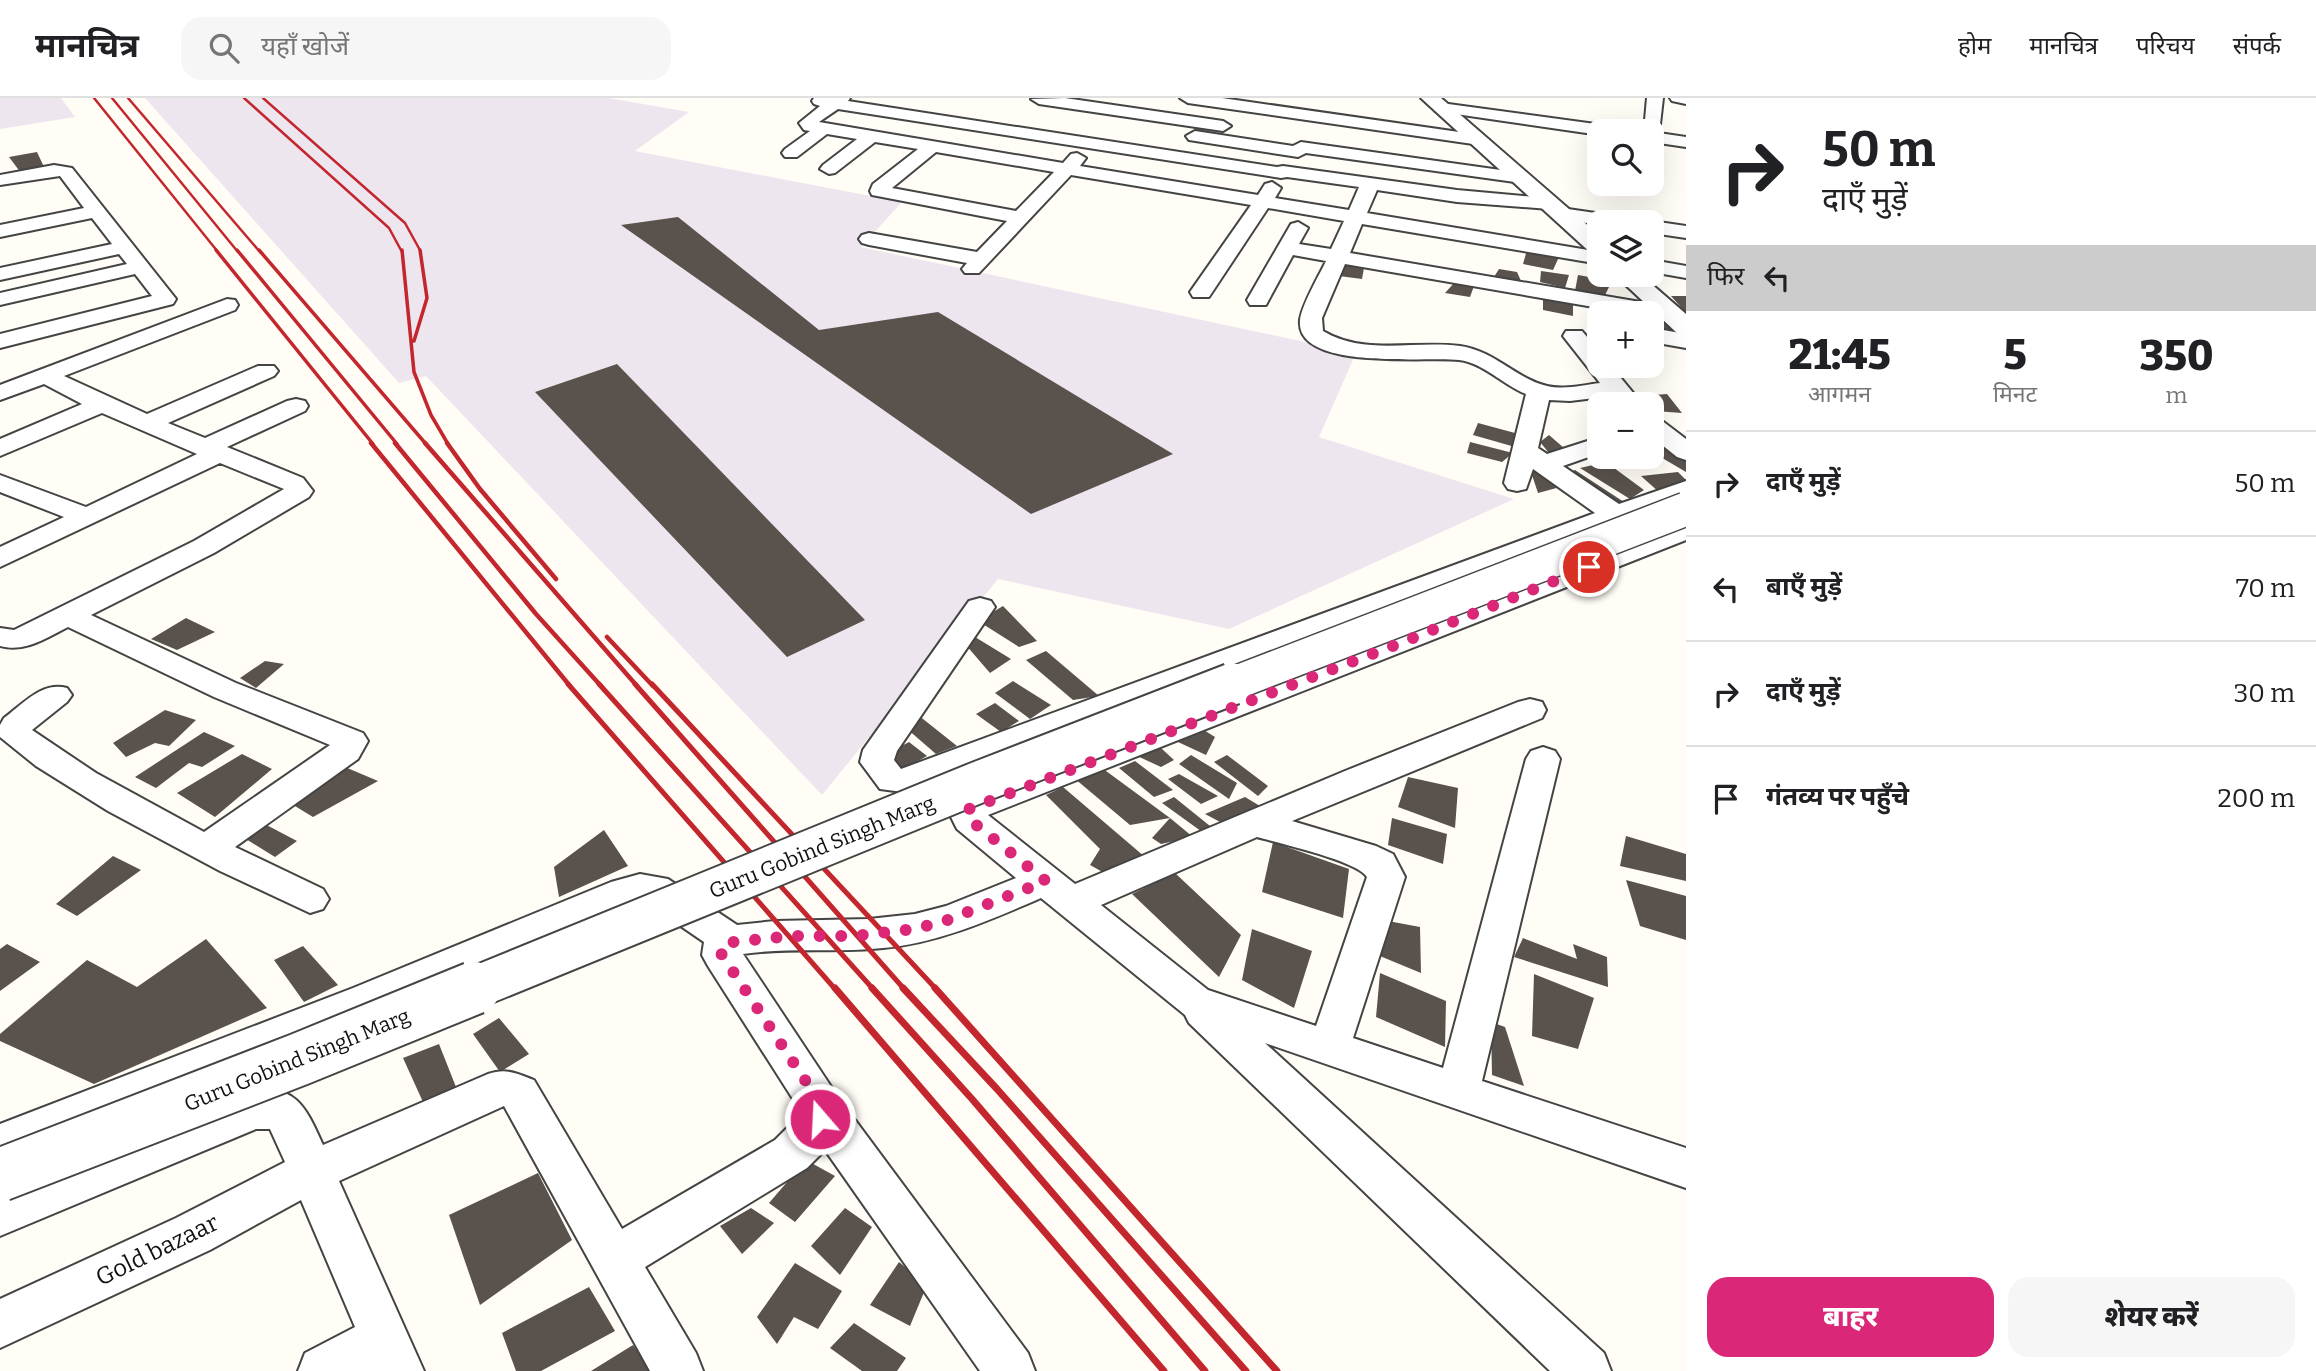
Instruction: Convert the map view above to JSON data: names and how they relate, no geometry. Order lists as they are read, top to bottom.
{
  "streets": {
    "street": ["Guru Gobind Singh Marg", "Gold bazaar"]
  },
  "page": {
    "header": "मानचित्र",
    "search": "यहाँ खोजें",
    "nav": [
      "होम",
      "मानचित्र",
      "परिचय",
      "संपर्क"
    ],
    "turn": ["50 m", "दाएँ मुड़ें"],
    "map_buttons": ["+", "−"],
    "then": "फिर",
    "eta": [
      "21:45",
      "आगमन",
      "5",
      "मिनट",
      "350",
      "m"
    ],
    "list": [
      {
        "name": "दाएँ मुड़ें",
        "value": "50 m"
      },
      {
        "name": "बाएँ मुड़ें",
        "value": "70 m"
      },
      {
        "name": "दाएँ मुड़ें",
        "value": "30 m"
      },
      {
        "name": "गंतव्य पर पहुँचे",
        "value": "200 m"
      }
    ],
    "buttons": ["बाहर", "शेयर करें"]
  }
}
